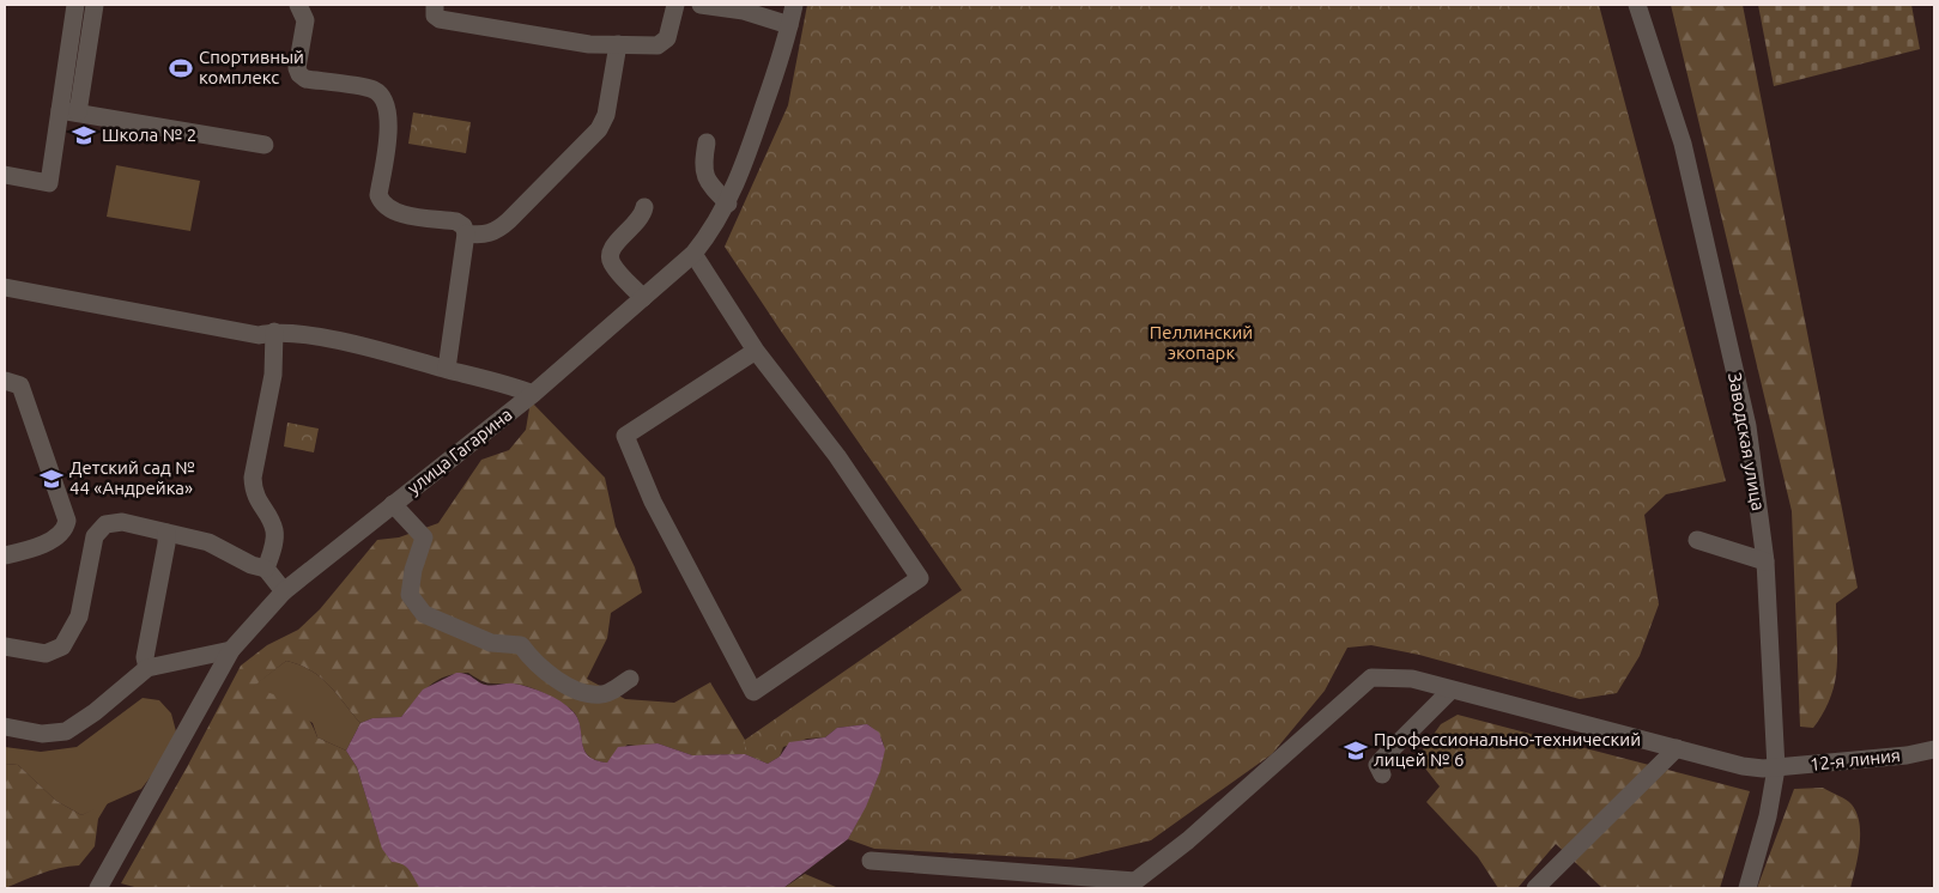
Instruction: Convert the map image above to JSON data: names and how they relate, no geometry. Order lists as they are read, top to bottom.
{
  "streets": {
    "street": ["Заводская улица", "улица Гагарина", "12-я линия"]
  },
  "crossings": [
    ["Заводская улица", "12-я линия"]
  ],
  "parks": ["Пеллинский экопарк"],
  "places": {
    "sports": ["Спортивный комплекс"],
    "school or university": ["Школа № 2", "Детский сад № 44 «Андрейка»", "Профессионально-технический лицей № 6"]
  }
}
